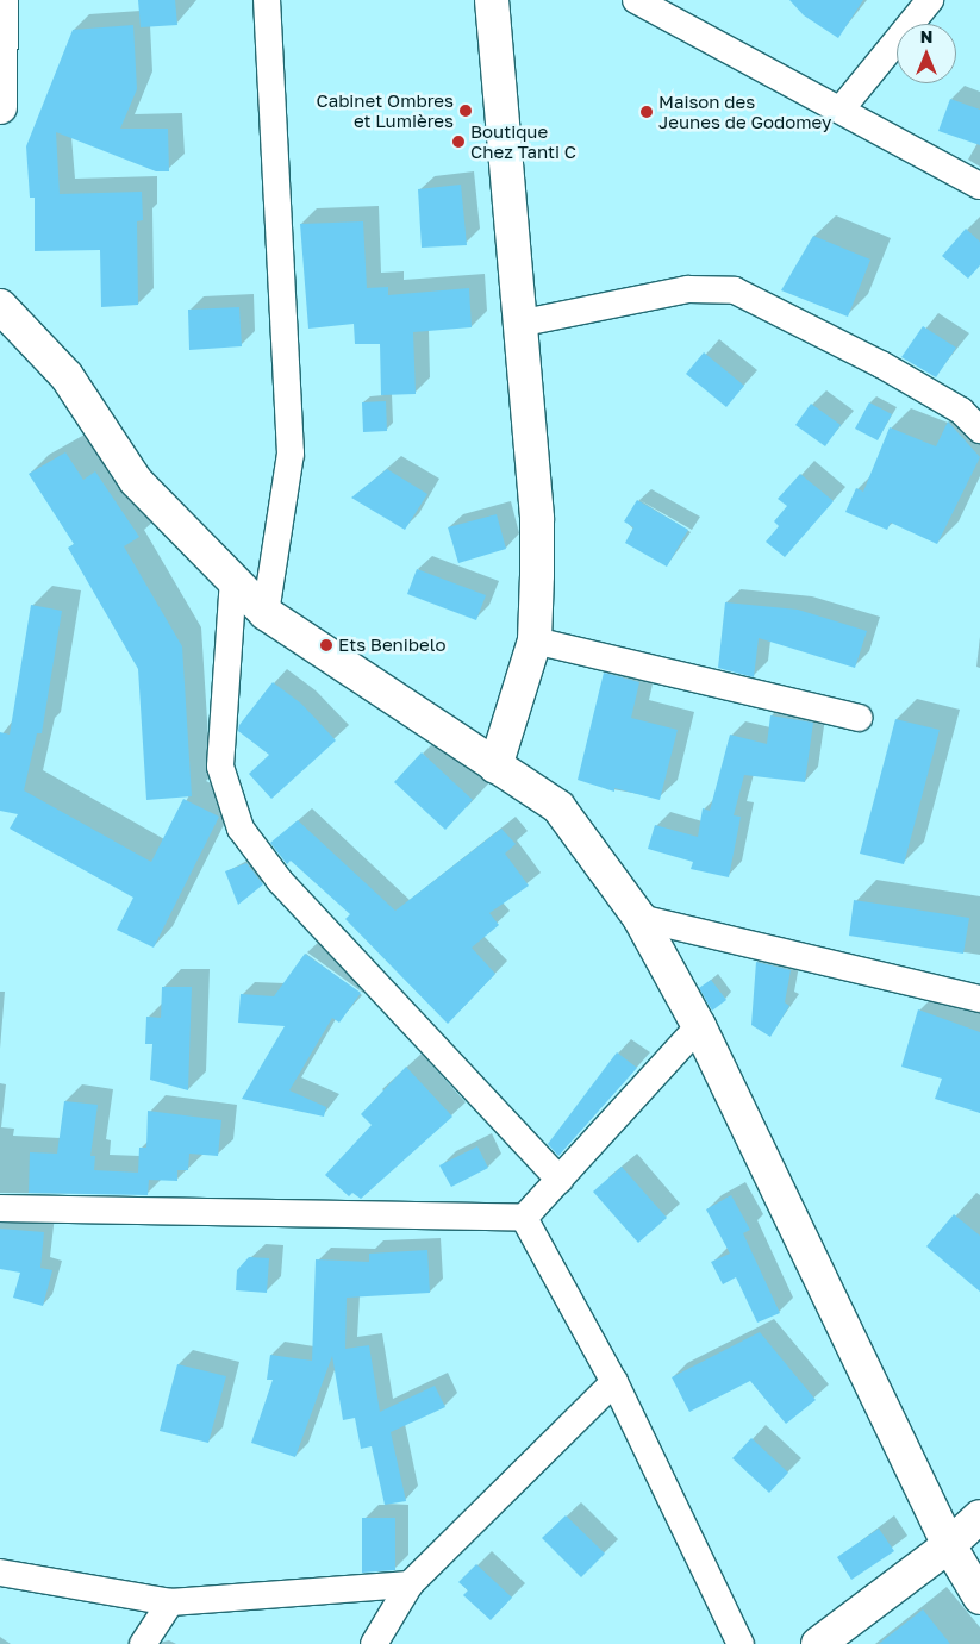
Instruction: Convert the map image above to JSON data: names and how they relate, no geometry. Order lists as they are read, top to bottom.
{
  "places": [
    "Cabinet Ombres et Lumières",
    "Maison des Jeunes de Godomey",
    "Boutique Chez Tanti C",
    "Ets Benibelo"
  ],
  "north": "top"
}
